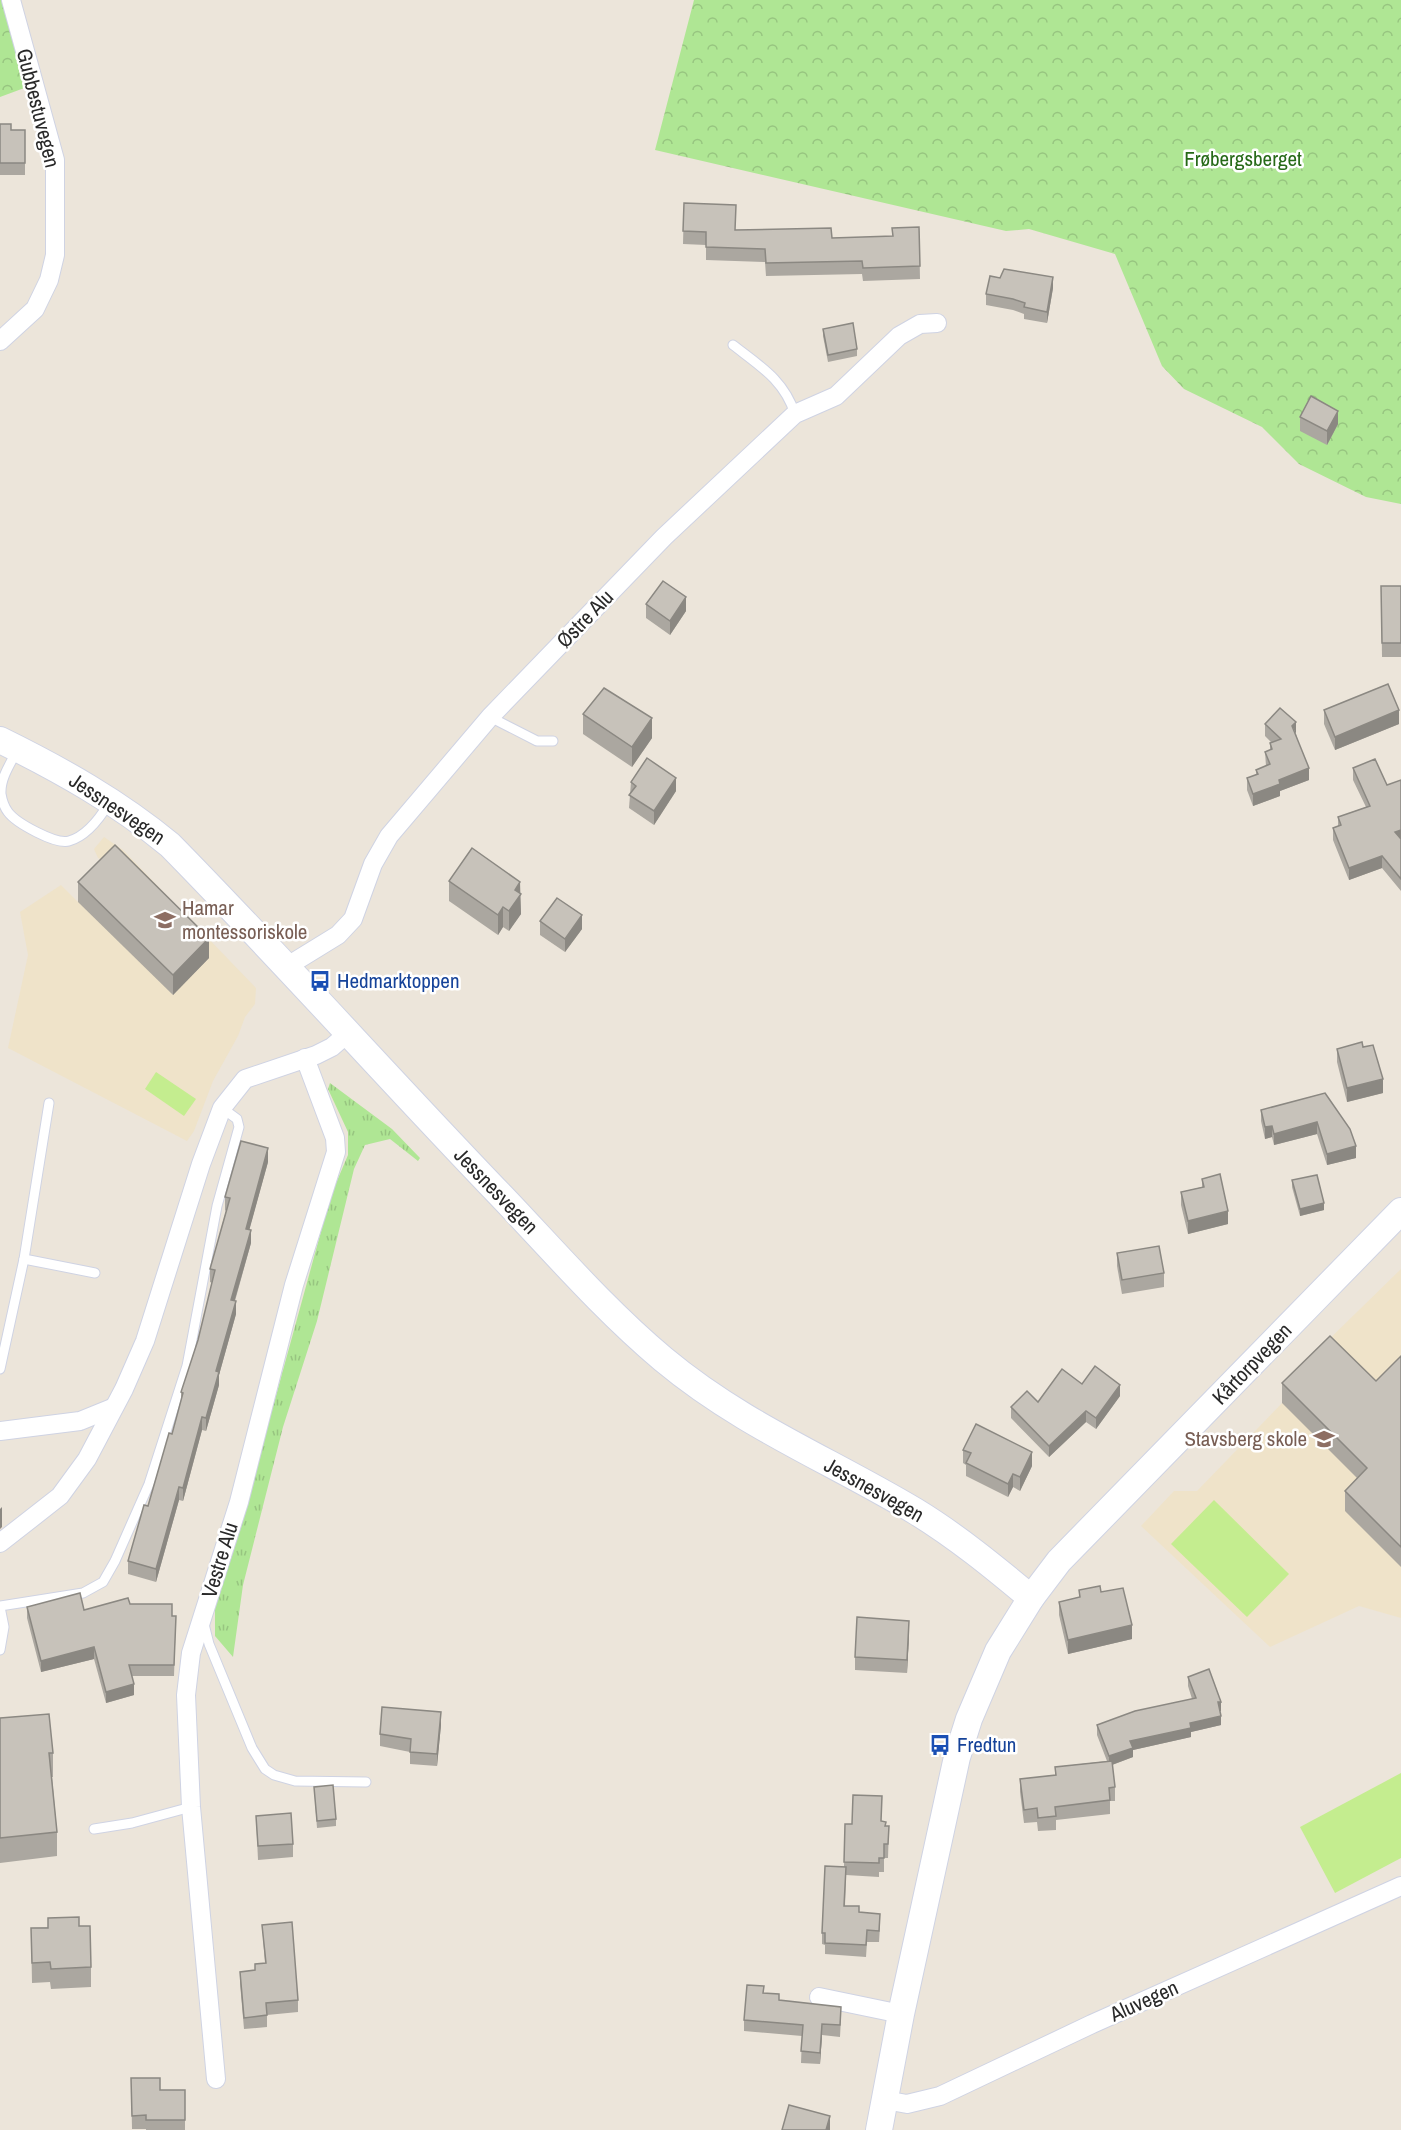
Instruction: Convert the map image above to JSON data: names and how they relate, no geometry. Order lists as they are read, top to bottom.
{
  "streets": {
    "main road": ["Jessnesvegen", "Kårtorpvegen"],
    "street": [
      "Gubbestuvegen",
      "Østre Alu",
      "Vestre Alu",
      "Aluvegen"
    ]
  },
  "crossings": [
    ["Østre Alu", "Jessnesvegen"],
    ["Jessnesvegen", "Kårtorpvegen"]
  ],
  "parks": ["Frøbergsberget"],
  "places": {
    "school or university": ["Hamar montessoriskole", "Stavsberg skole"],
    "bus stop": ["Hedmarktoppen", "Fredtun"]
  }
}
